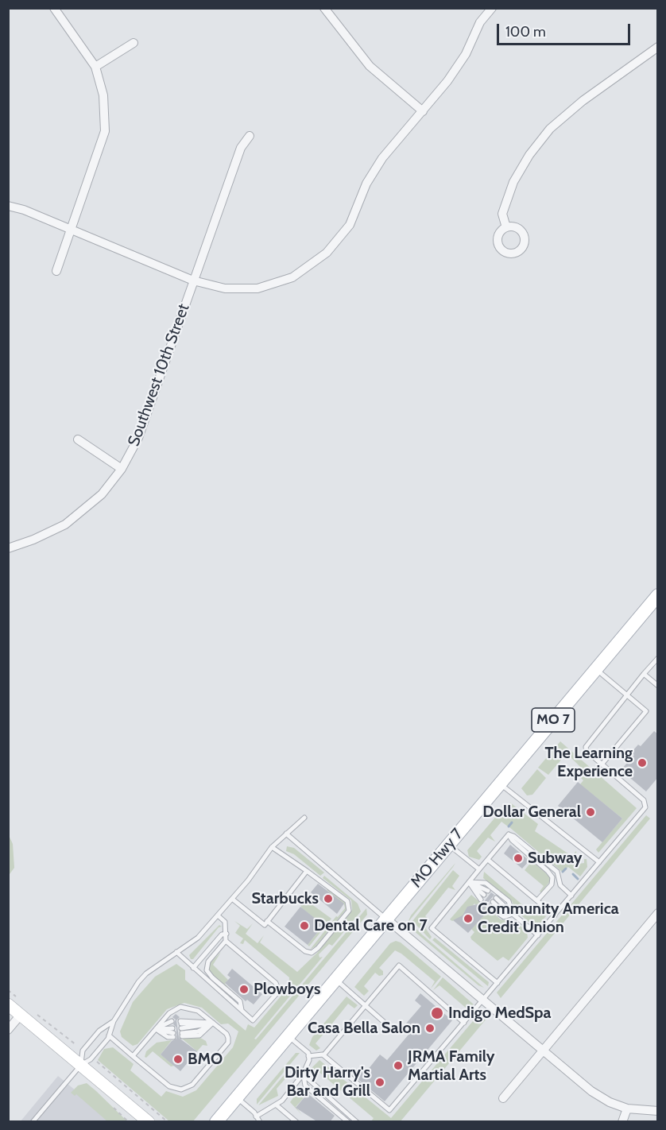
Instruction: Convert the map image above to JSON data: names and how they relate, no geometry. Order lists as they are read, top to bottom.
{
  "streets": {
    "main road": ["MO 7", "MO Hwy 7"],
    "street": ["Southwest 10th Street"]
  },
  "places": [
    "The Learning Experience",
    "Dollar General",
    "Subway",
    "Starbucks",
    "Community America Credit Union",
    "Dental Care on 7",
    "Plowboys",
    "Indigo MedSpa",
    "Casa Bella Salon",
    "BMO",
    "JRMA Family Martial Arts",
    "Dirty Harry's Bar and Grill"
  ],
  "scale_bar": "100 m"
}
